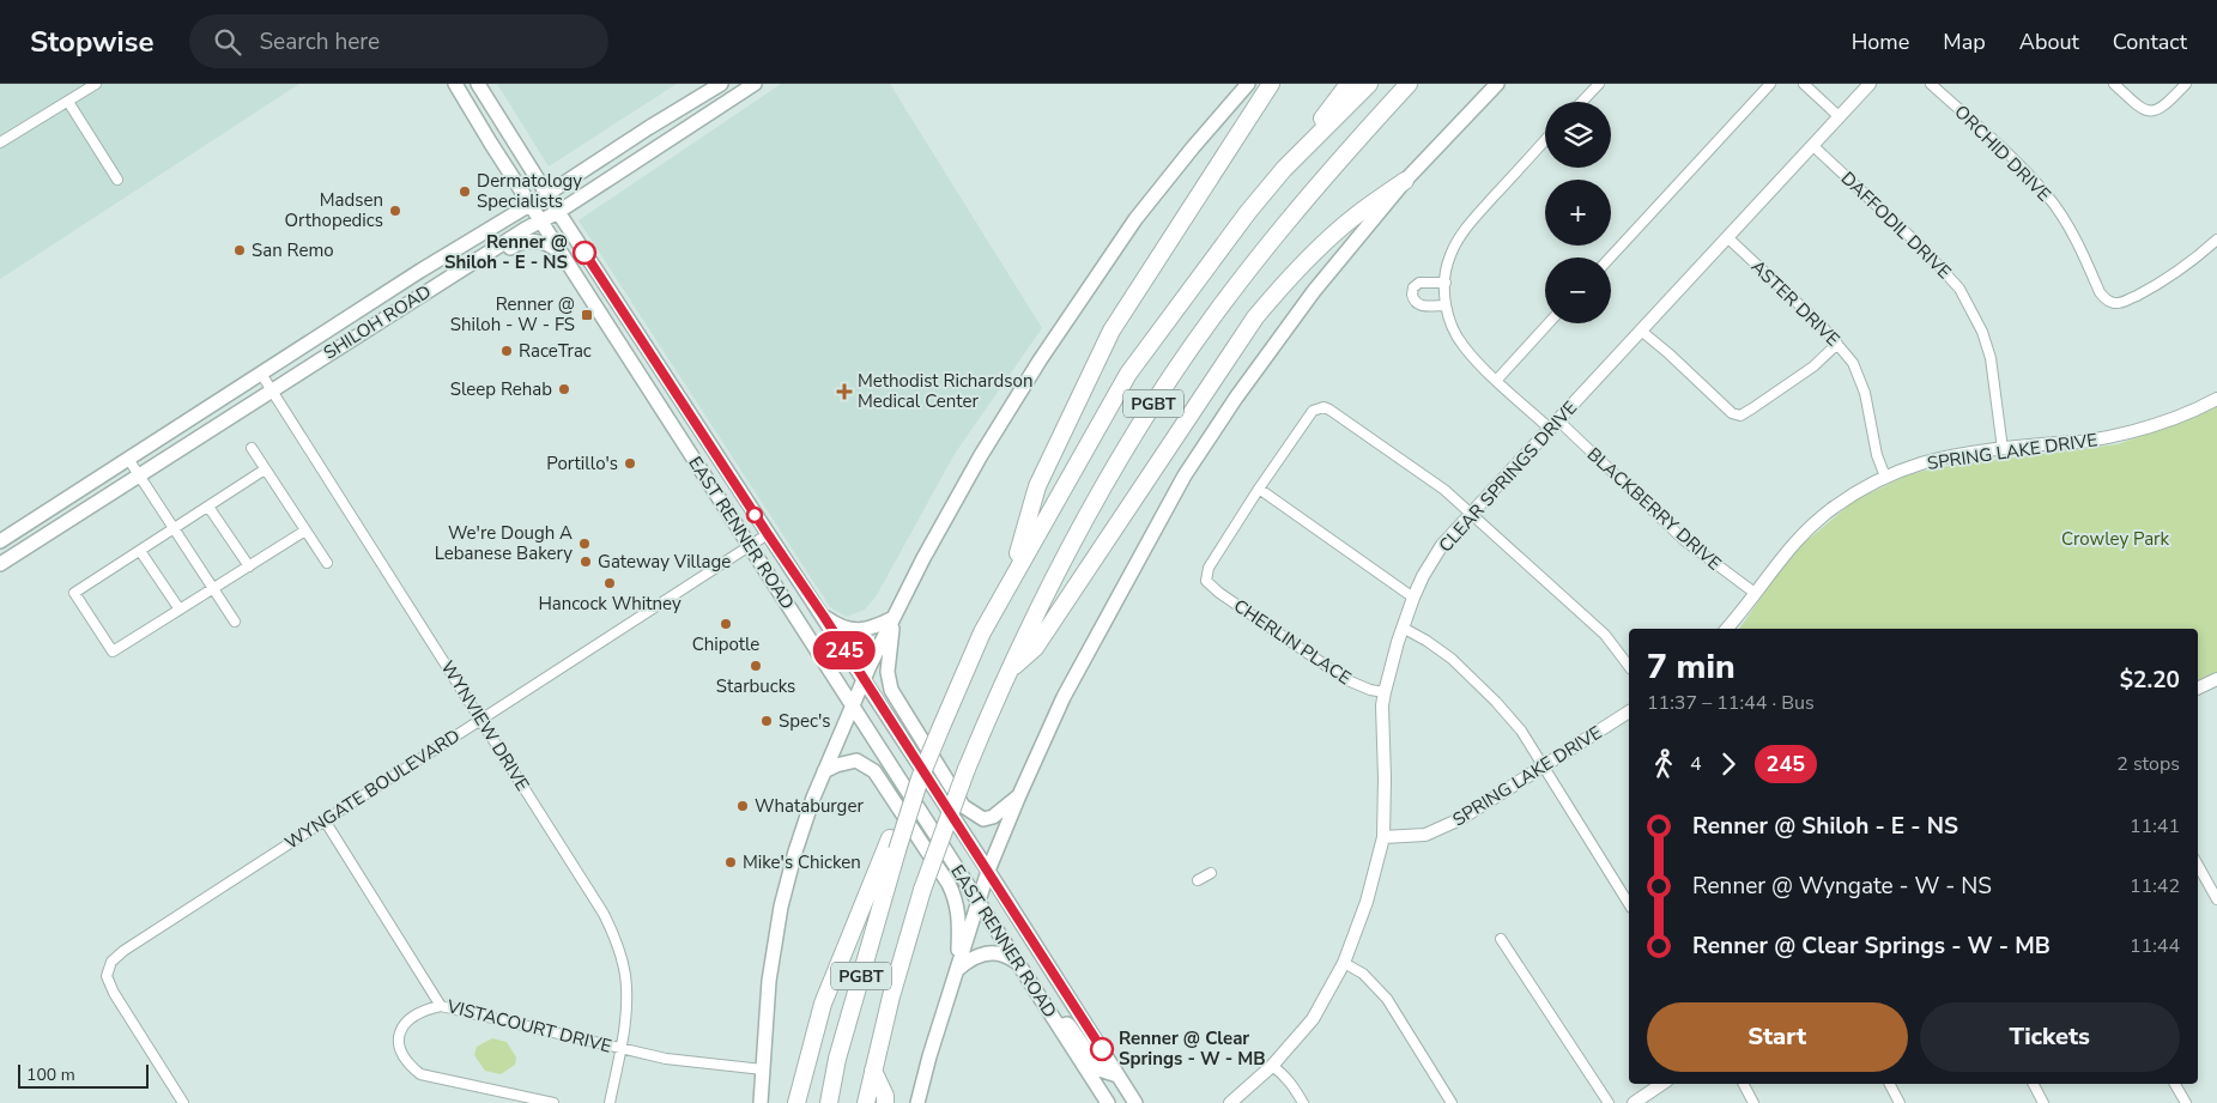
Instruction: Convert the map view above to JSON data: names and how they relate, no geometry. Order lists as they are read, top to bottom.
{
  "streets": {
    "highway": ["PGBT"],
    "main road": ["SHILOH ROAD", "EAST RENNER ROAD"],
    "street": [
      "ORCHID DRIVE",
      "DAFFODIL DRIVE",
      "ASTER DRIVE",
      "SPRING LAKE DRIVE",
      "CLEAR SPRINGS DRIVE",
      "BLACKBERRY DRIVE",
      "CHERLIN PLACE",
      "WYNVIEW DRIVE",
      "WYNGATE BOULEVARD",
      "VISTACOURT DRIVE"
    ]
  },
  "crossings": [
    ["DAFFODIL DRIVE", "SPRING LAKE DRIVE"],
    ["DAFFODIL DRIVE", "CLEAR SPRINGS DRIVE"],
    ["ASTER DRIVE", "SPRING LAKE DRIVE"],
    ["ASTER DRIVE", "CLEAR SPRINGS DRIVE"],
    ["SHILOH ROAD", "EAST RENNER ROAD"],
    ["SHILOH ROAD", "WYNVIEW DRIVE"],
    ["SPRING LAKE DRIVE", "CLEAR SPRINGS DRIVE"],
    ["SPRING LAKE DRIVE", "BLACKBERRY DRIVE"],
    ["CLEAR SPRINGS DRIVE", "BLACKBERRY DRIVE"],
    ["CLEAR SPRINGS DRIVE", "CHERLIN PLACE"],
    ["EAST RENNER ROAD", "WYNGATE BOULEVARD"],
    ["WYNVIEW DRIVE", "WYNGATE BOULEVARD"],
    ["WYNVIEW DRIVE", "VISTACOURT DRIVE"],
    ["WYNGATE BOULEVARD", "VISTACOURT DRIVE"]
  ],
  "parks": ["Crowley Park"],
  "places": {
    "other": [
      "Dermatology Specialists",
      "Madsen Orthopedics",
      "San Remo",
      "Renner @ Shiloh - E - NS",
      "RaceTrac",
      "Sleep Rehab",
      "Portillo's",
      "We're Dough A Lebanese Bakery",
      "Gateway Village",
      "Hancock Whitney",
      "Chipotle",
      "Starbucks",
      "Spec's",
      "Whataburger",
      "Mike's Chicken",
      "Renner @ Clear Springs - W - MB"
    ],
    "transit": ["Renner @ Shiloh - W - FS"],
    "health": ["Methodist Richardson Medical Center"]
  },
  "lines": ["bus line 245"],
  "scale_bar": "100 m",
  "page": {
    "header": "Stopwise",
    "search": "Search here",
    "nav": [
      "Home",
      "Map",
      "About",
      "Contact"
    ],
    "on_map": "245",
    "map_buttons": ["+", "−"],
    "heading": ["7 min", "11:37 – 11:44 · Bus", "$2.20"],
    "legs": ["4", "245", "2 stops"],
    "list": [
      {
        "name": "Renner @ Shiloh - E - NS",
        "value": "11:41"
      },
      {
        "name": "Renner @ Wyngate - W - NS",
        "value": "11:42"
      },
      {
        "name": "Renner @ Clear Springs - W - MB",
        "value": "11:44"
      }
    ],
    "buttons": ["Start", "Tickets"],
    "scale": "100 m"
  }
}
